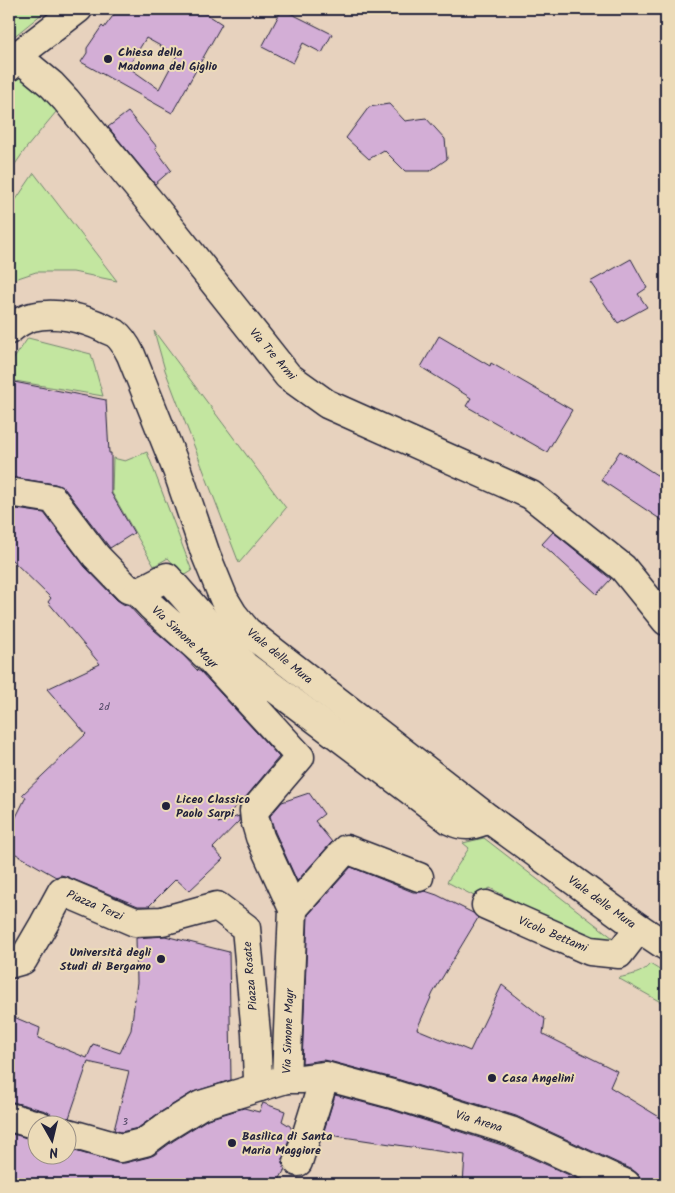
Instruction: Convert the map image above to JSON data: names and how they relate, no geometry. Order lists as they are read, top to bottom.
{
  "streets": {
    "street": [
      "Via Tre Armi",
      "Via Simone Mayr",
      "Viale delle Mura",
      "Piazza Terzi",
      "Vicolo Bettami",
      "Piazza Rosate",
      "Via Arena"
    ]
  },
  "crossings": [
    ["Via Simone Mayr", "Viale delle Mura"],
    ["Via Simone Mayr", "Via Arena"],
    ["Viale delle Mura", "Vicolo Bettami"],
    ["Piazza Terzi", "Piazza Rosate"]
  ],
  "places": [
    "Chiesa della Madonna del Giglio",
    "Liceo Classico Paolo Sarpi",
    "Università degli Studi di Bergamo",
    "Casa Angelini",
    "Basilica di Santa Maria Maggiore"
  ],
  "house_numbers": ["2d", "3"],
  "north": "bottom"
}
